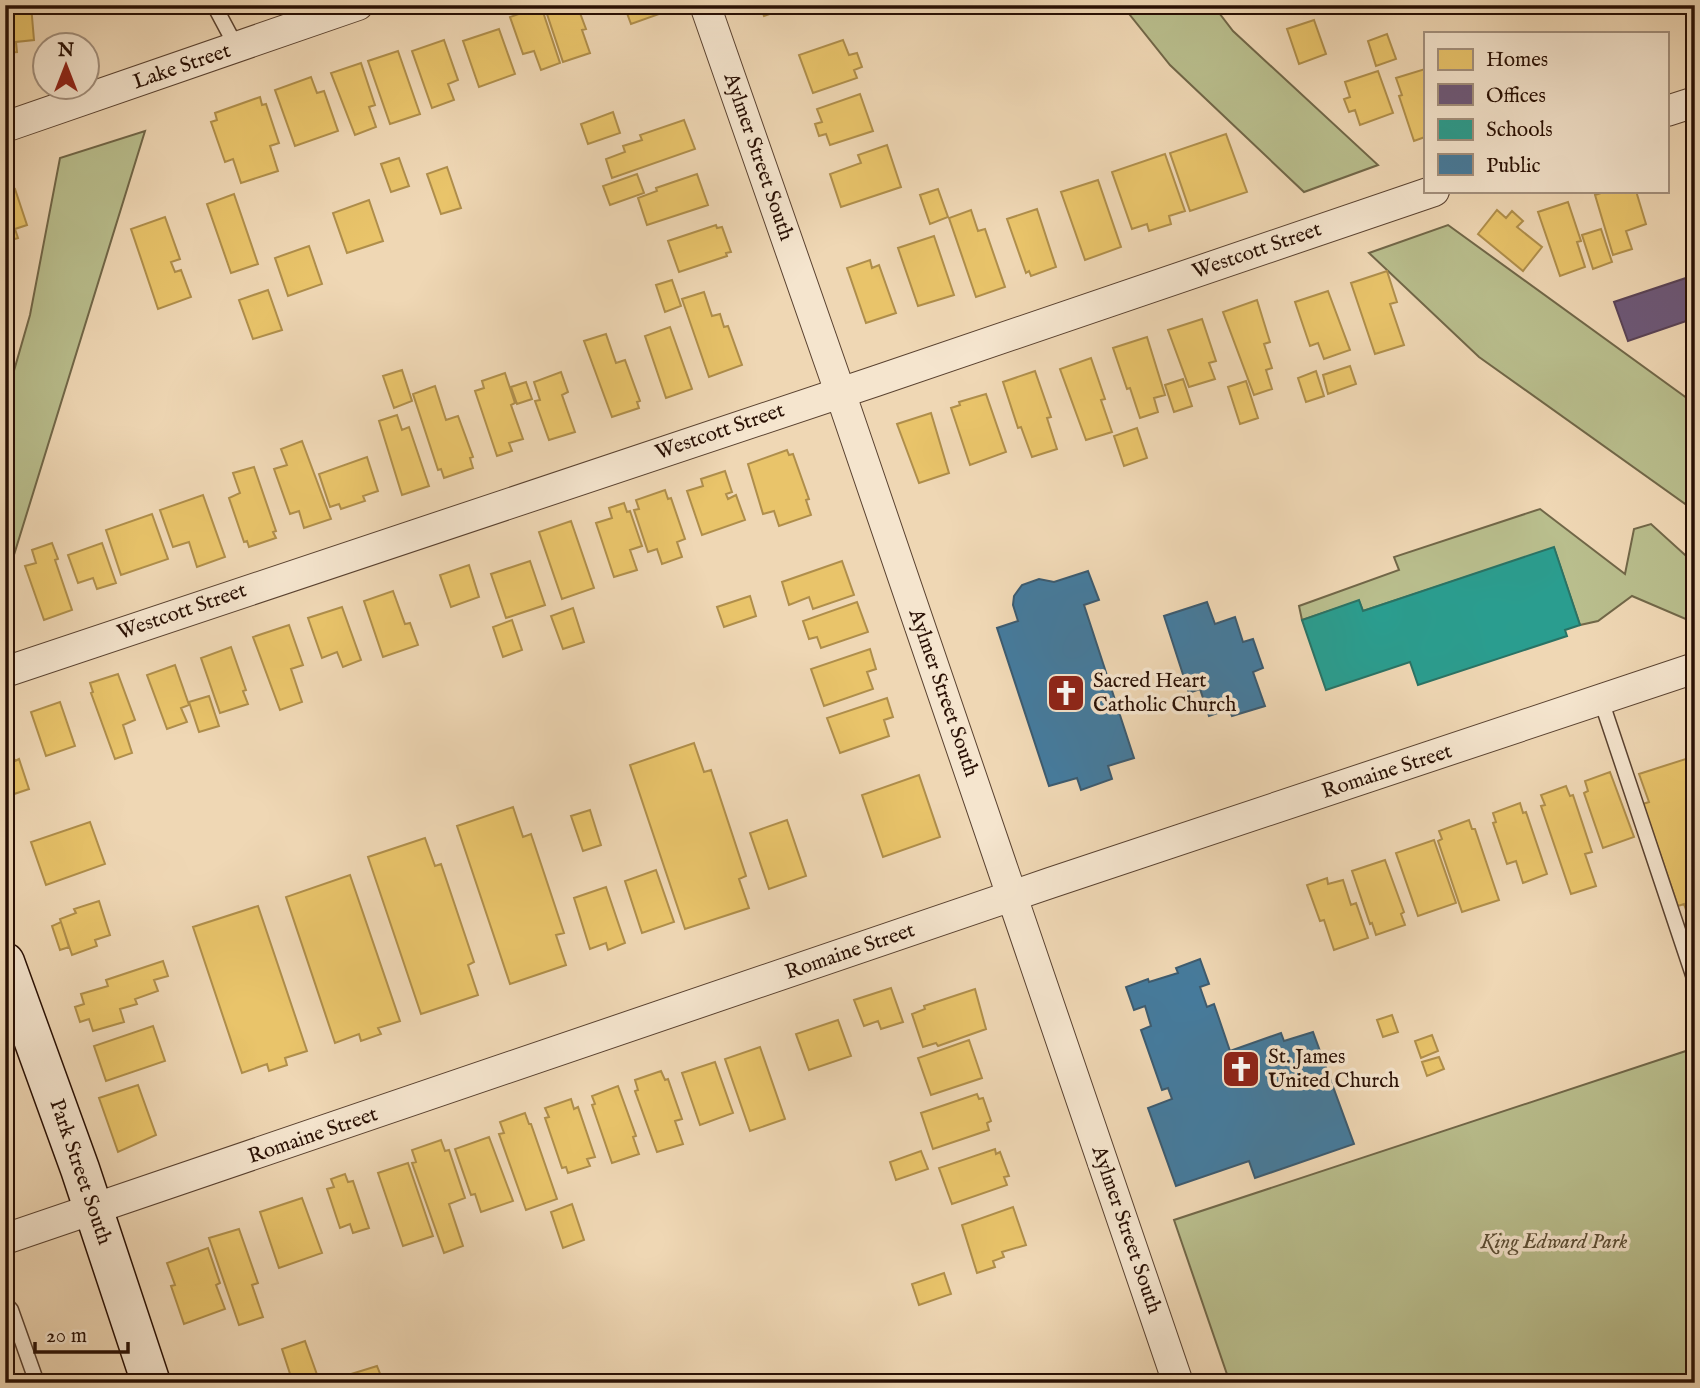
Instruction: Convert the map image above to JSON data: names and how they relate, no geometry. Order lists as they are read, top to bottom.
{
  "streets": {
    "main road": ["Park Street South"],
    "street": [
      "Lake Street",
      "Aylmer Street South",
      "Westcott Street",
      "Romaine Street"
    ]
  },
  "crossings": [
    ["Aylmer Street South", "Westcott Street"],
    ["Aylmer Street South", "Romaine Street"],
    ["Romaine Street", "Park Street South"]
  ],
  "parks": ["King Edward Park"],
  "places": {
    "church": ["Sacred Heart Catholic Church", "St. James United Church"]
  },
  "legend": [
    "Homes",
    "Offices",
    "Schools",
    "Public"
  ],
  "scale_bar": "20 m",
  "north": "top"
}
